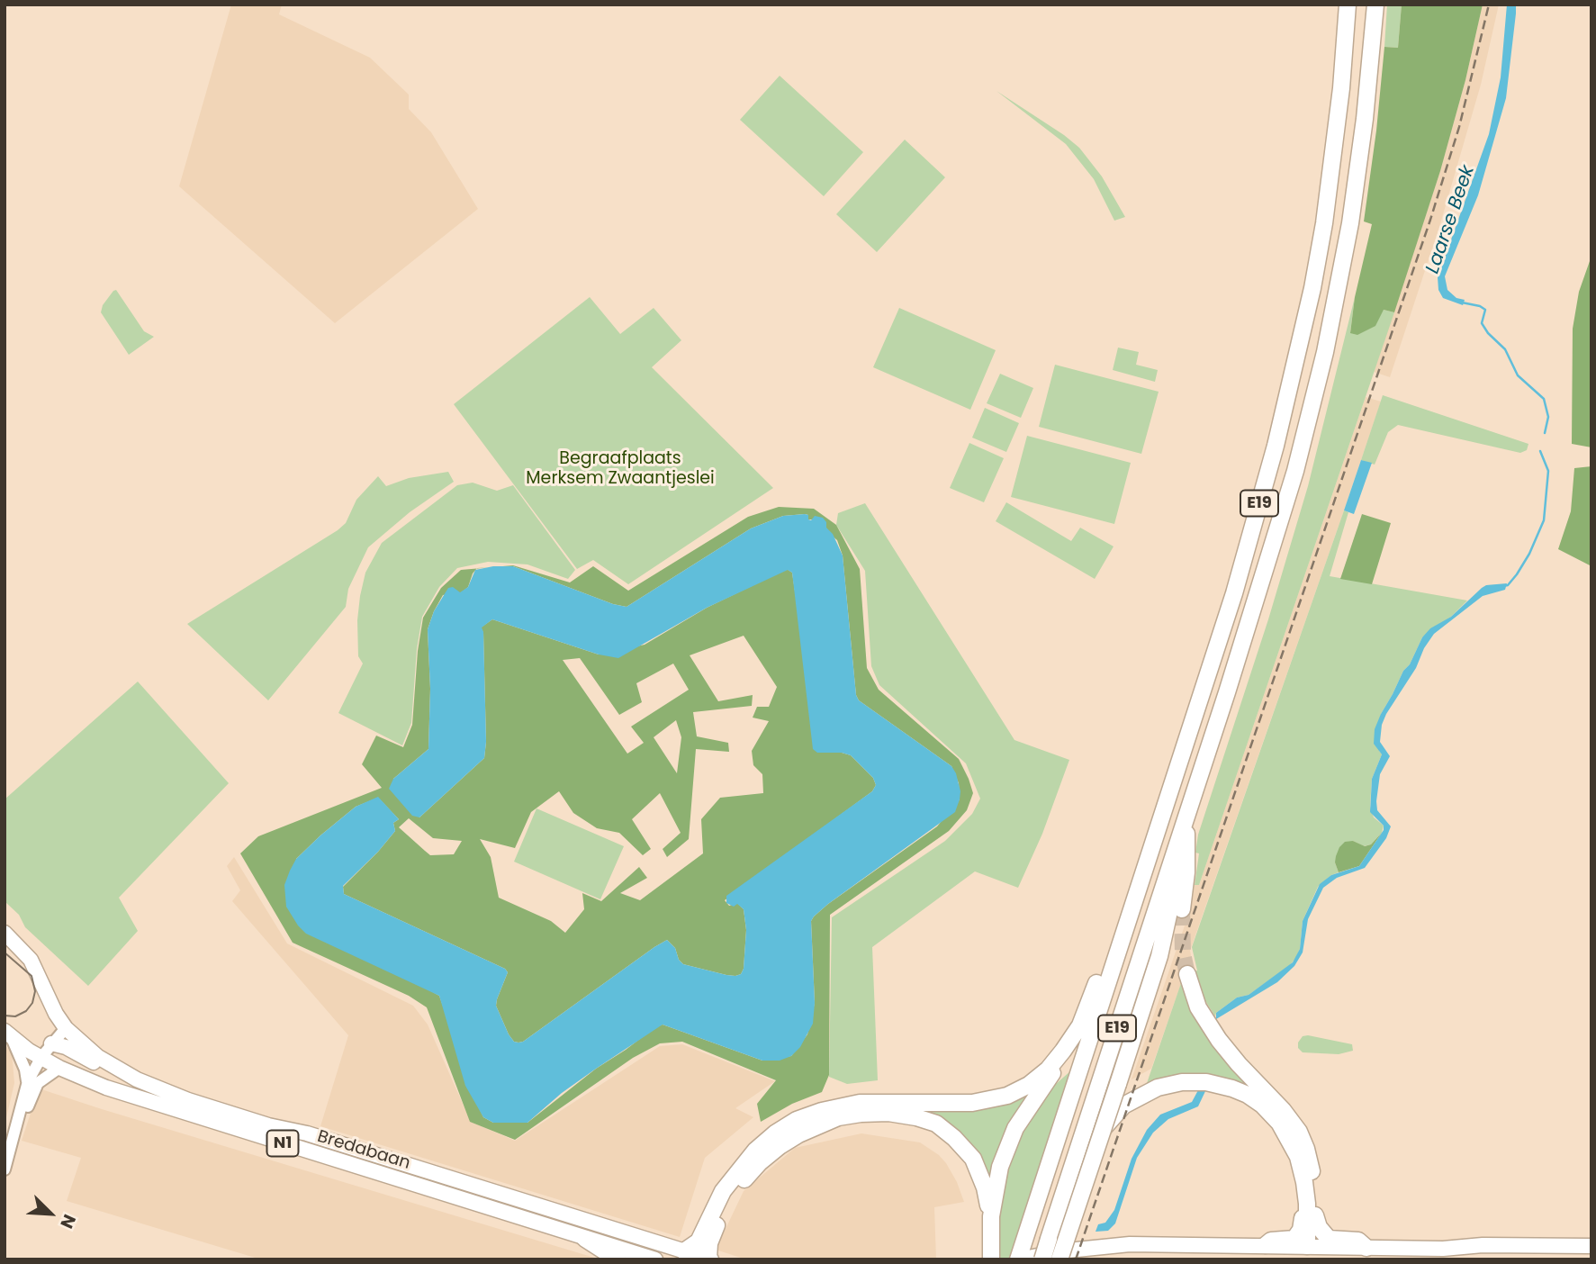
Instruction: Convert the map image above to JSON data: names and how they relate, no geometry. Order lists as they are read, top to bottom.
{
  "streets": {
    "highway": ["E19"],
    "main road": ["N1", "Bredabaan"]
  },
  "water": ["Laarse Beek"],
  "parks": ["Begraafplaats Merksem Zwaantjeslei"],
  "north": "bottom right"
}
